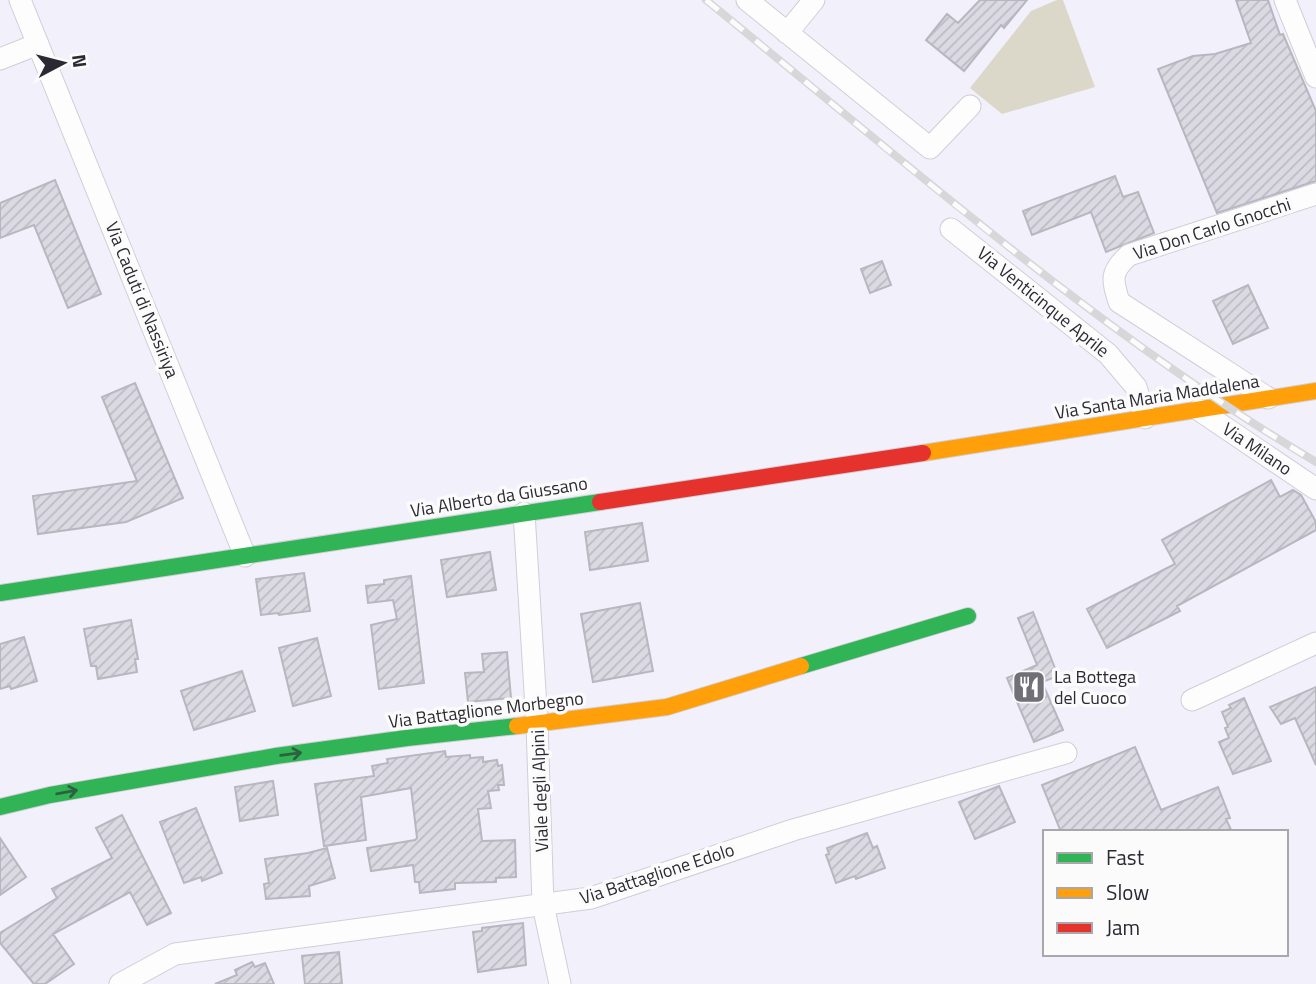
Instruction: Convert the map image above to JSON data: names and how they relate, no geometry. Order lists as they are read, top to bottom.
{
  "streets": {
    "street": [
      "Via Don Carlo Gnocchi",
      "Via Caduti di Nassiriya",
      "Via Venticinque Aprile",
      "Via Santa Maria Maddalena",
      "Via Milano",
      "Via Alberto da Giussano",
      "Via Battaglione Morbegno",
      "Viale degli Alpini",
      "Via Battaglione Edolo"
    ]
  },
  "crossings": [
    ["Via Don Carlo Gnocchi", "Via Santa Maria Maddalena"],
    ["Via Caduti di Nassiriya", "Via Alberto da Giussano"],
    ["Via Venticinque Aprile", "Via Santa Maria Maddalena"],
    ["Via Santa Maria Maddalena", "Via Milano"],
    ["Via Santa Maria Maddalena", "Via Alberto da Giussano"],
    ["Via Alberto da Giussano", "Viale degli Alpini"],
    ["Via Battaglione Morbegno", "Viale degli Alpini"],
    ["Viale degli Alpini", "Via Battaglione Edolo"]
  ],
  "one_way": ["Via Battaglione Morbegno"],
  "places": {
    "restaurant": ["La Bottega del Cuoco"]
  },
  "legend": ["Fast", "Slow", "Jam"],
  "north": "right"
}
